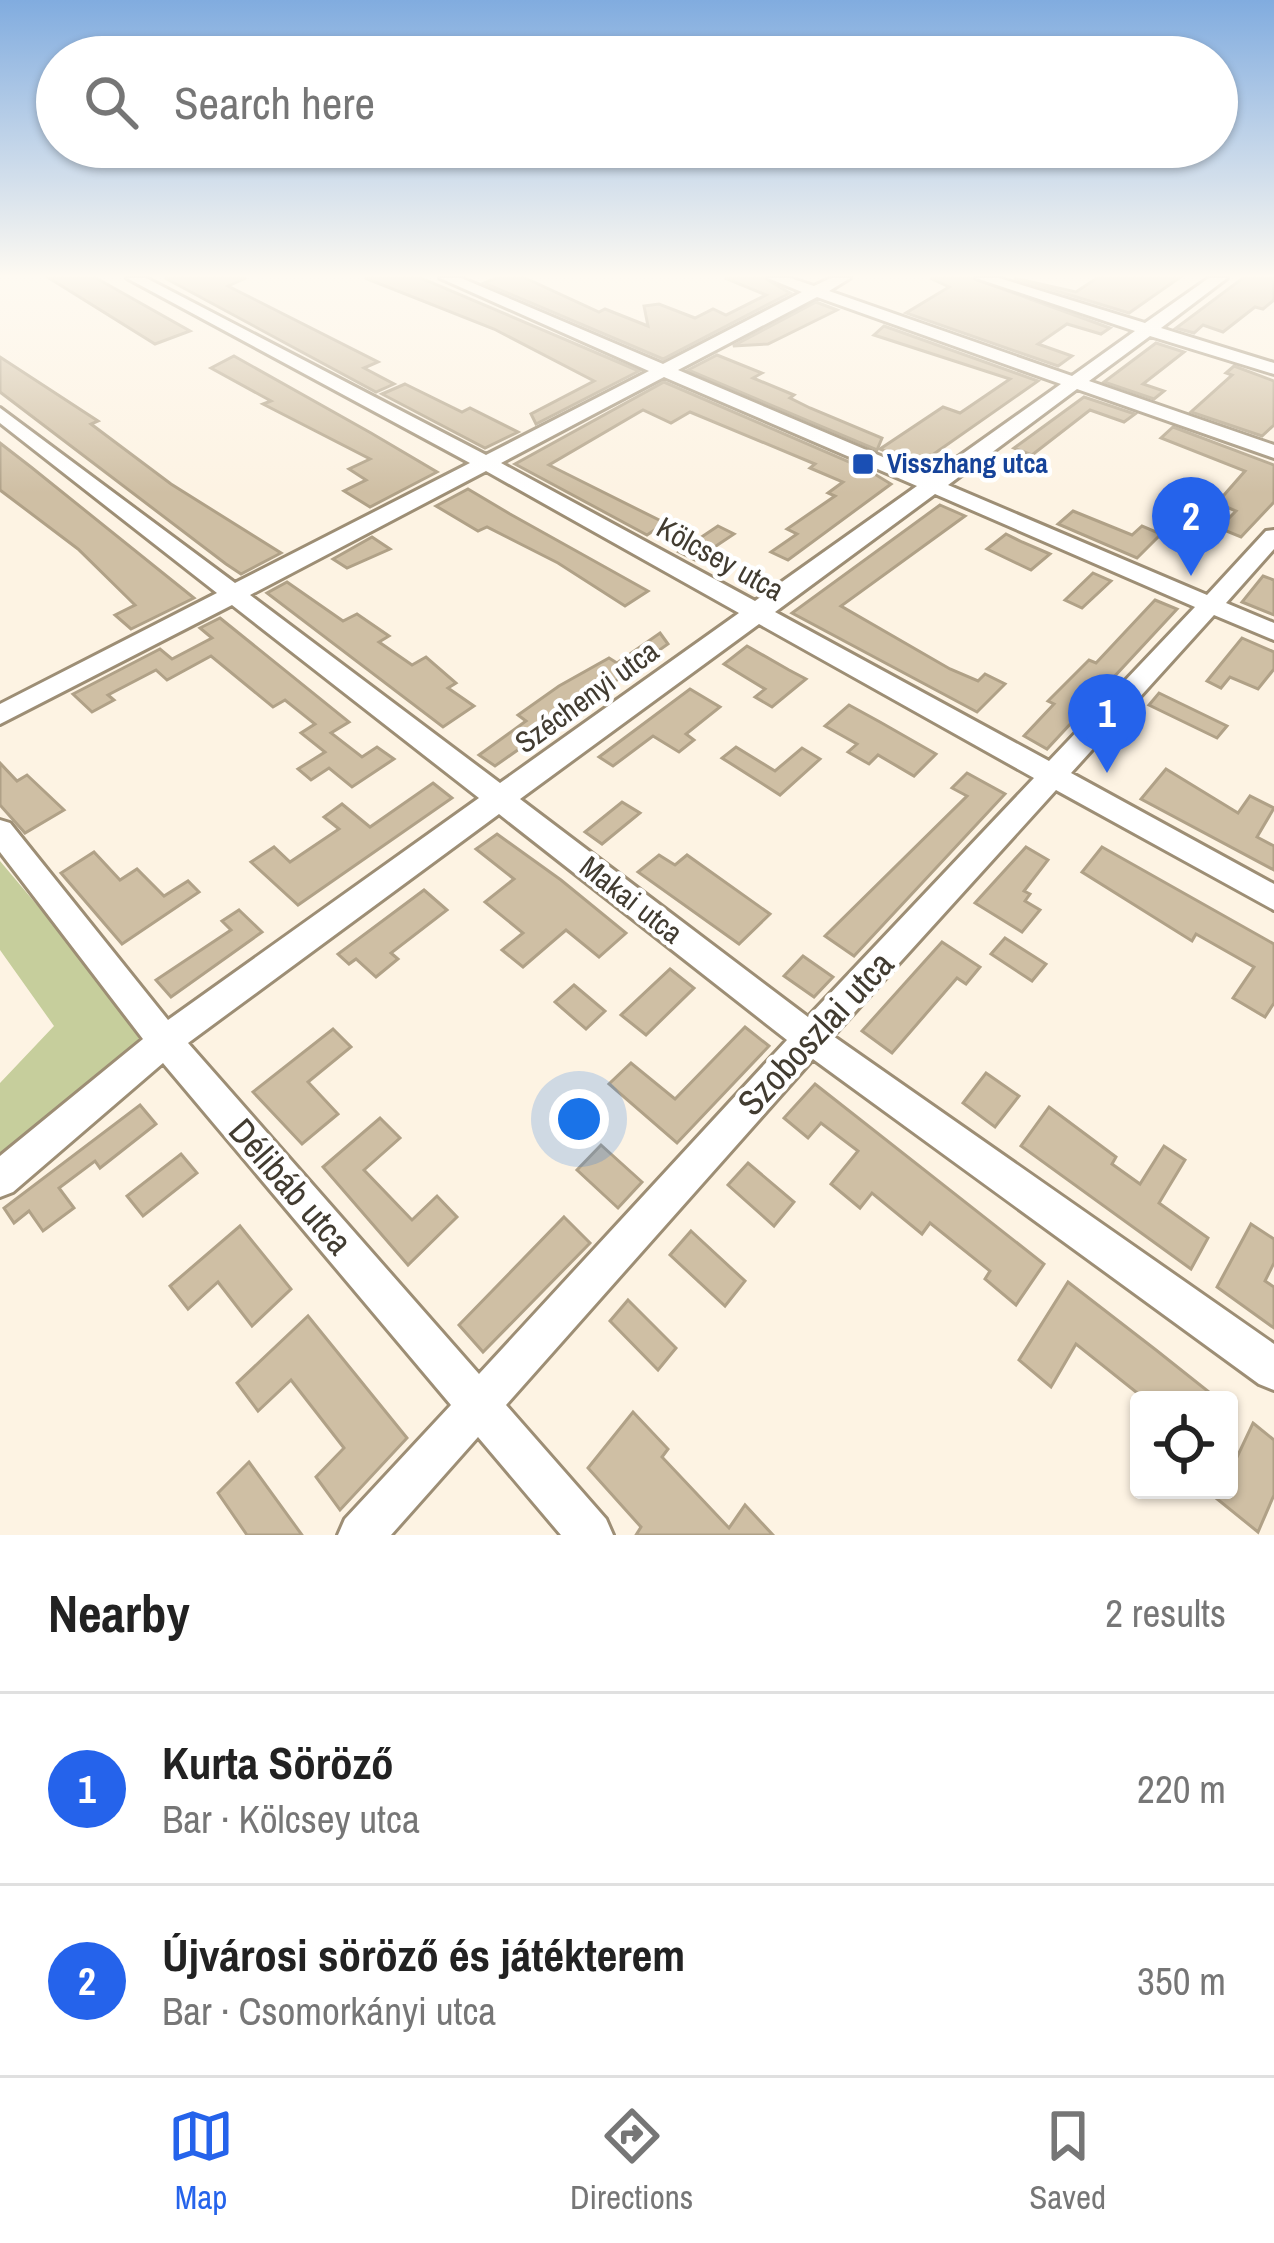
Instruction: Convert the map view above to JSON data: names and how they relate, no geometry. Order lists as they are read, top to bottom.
{
  "streets": {
    "street": [
      "Kölcsey utca",
      "Széchenyi utca",
      "Makai utca",
      "Szoboszlai utca",
      "Délibáb utca"
    ]
  },
  "crossings": [
    ["Kölcsey utca", "Széchenyi utca"],
    ["Kölcsey utca", "Szoboszlai utca"],
    ["Széchenyi utca", "Makai utca"],
    ["Széchenyi utca", "Délibáb utca"],
    ["Makai utca", "Szoboszlai utca"],
    ["Szoboszlai utca", "Délibáb utca"]
  ],
  "places": {
    "transit": ["Visszhang utca"]
  },
  "page": {
    "search": "Search here",
    "pins": ["2", "1"],
    "heading": ["Nearby", "2 results"],
    "list": [
      {
        "mark": "1",
        "name": "Kurta Söröző",
        "note": "Bar · Kölcsey utca",
        "value": "220 m"
      },
      {
        "mark": "2",
        "name": "Újvárosi söröző és játékterem",
        "note": "Bar · Csomorkányi utca",
        "value": "350 m"
      }
    ],
    "nav": ["Map", "Directions", "Saved"]
  }
}
